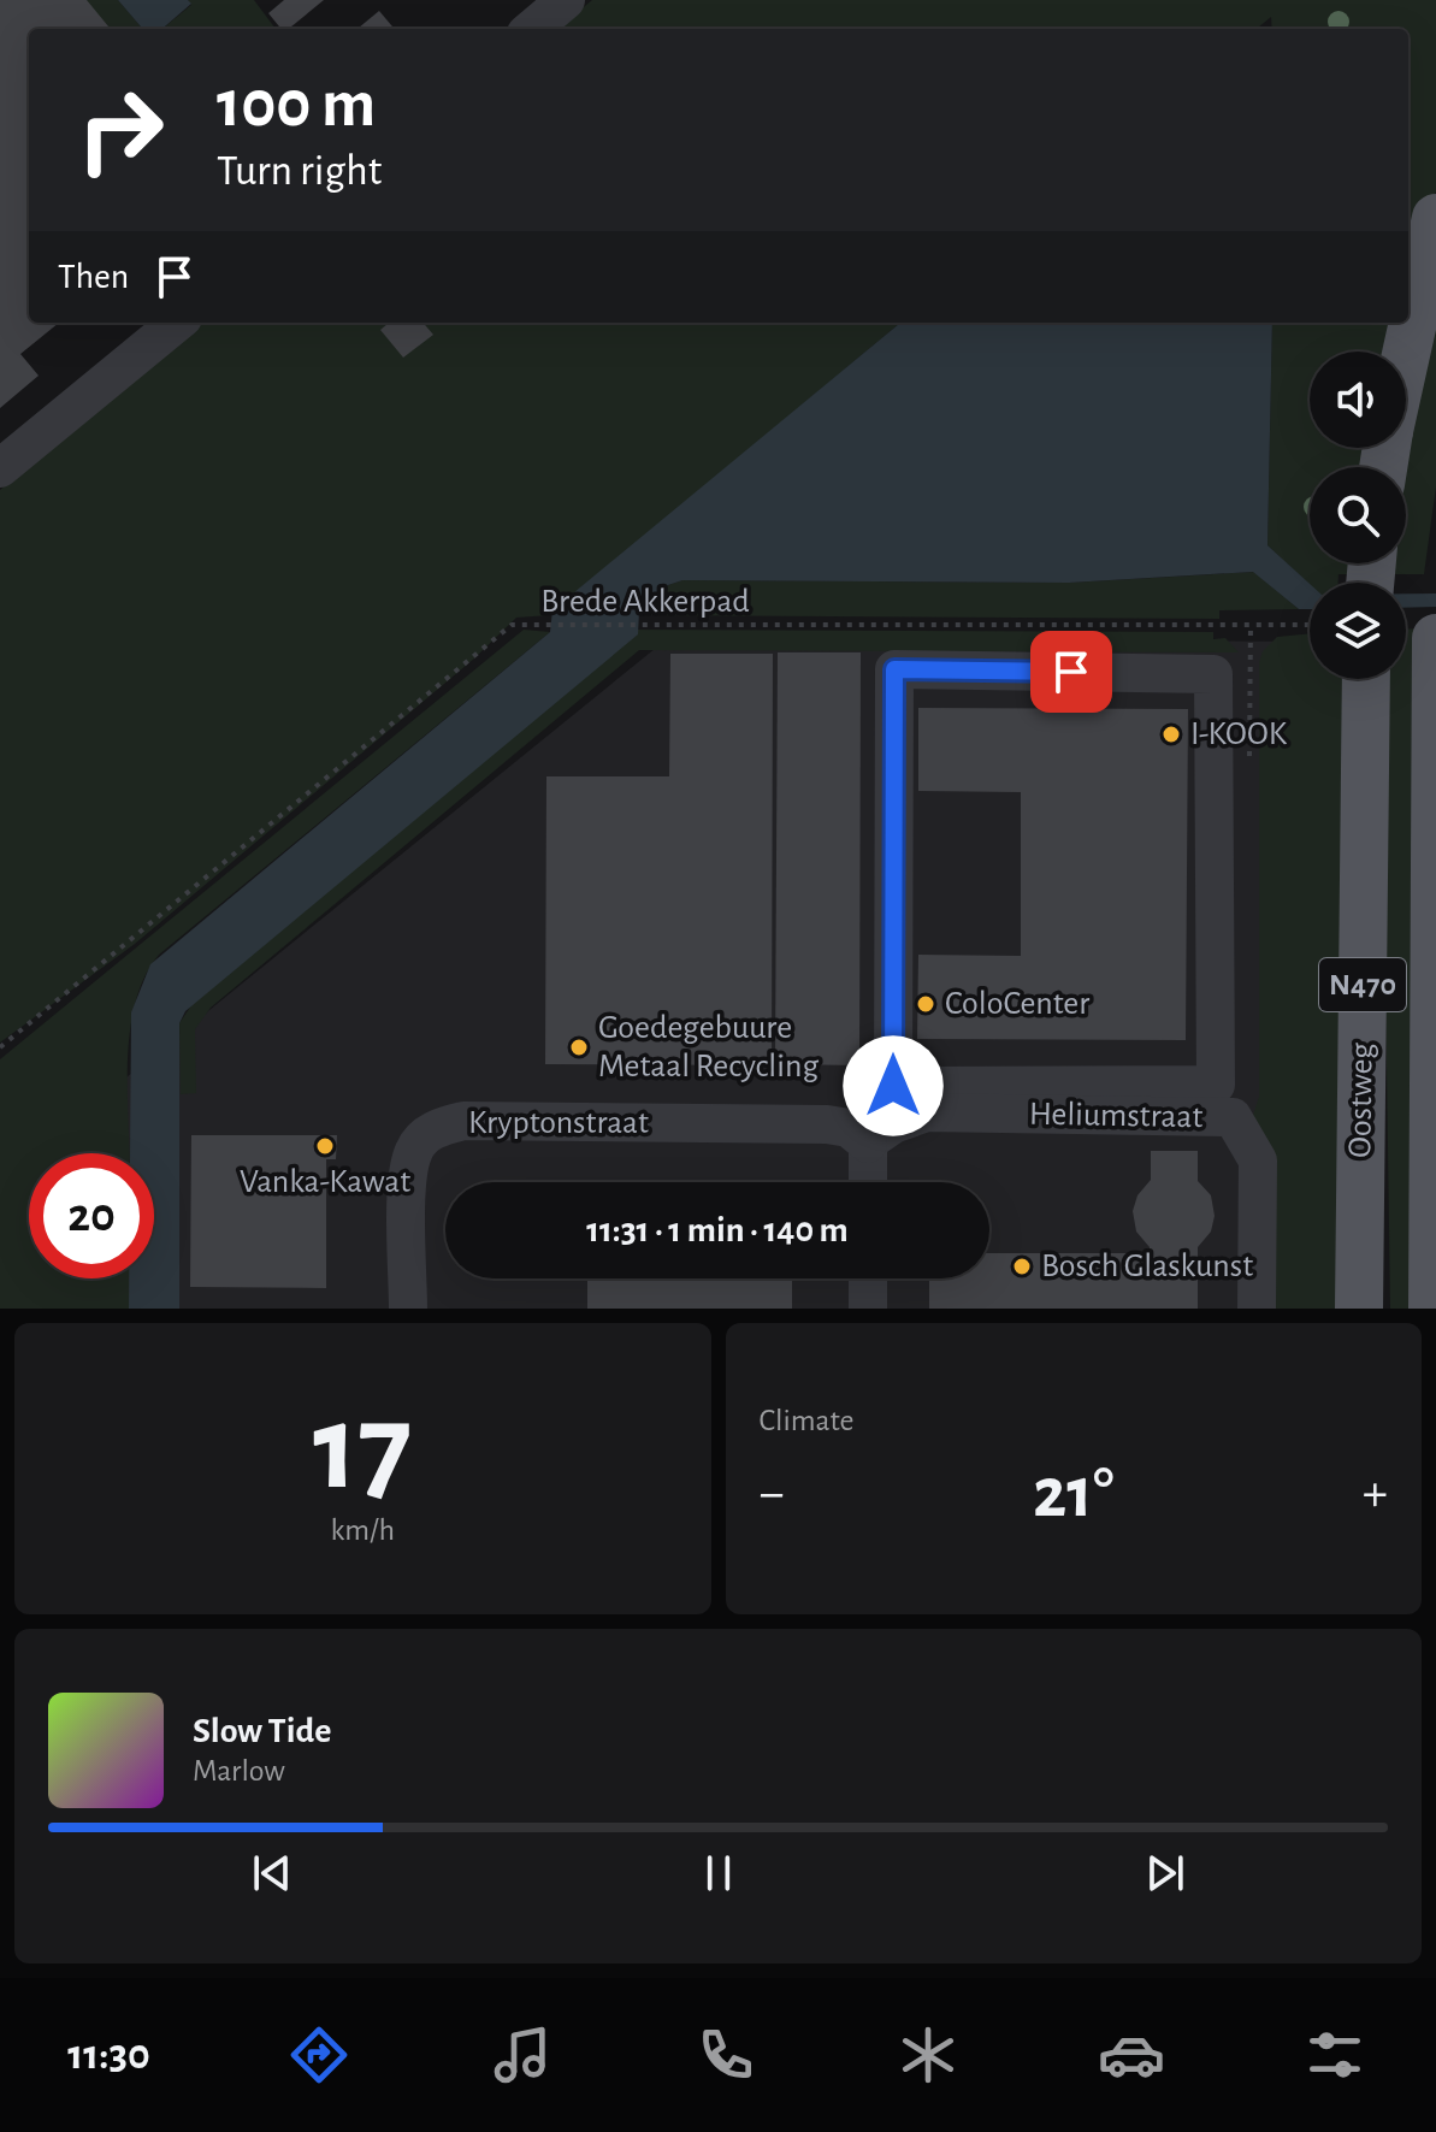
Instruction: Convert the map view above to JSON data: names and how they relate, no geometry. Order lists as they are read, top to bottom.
{
  "streets": {
    "main road": ["N470", "Oostweg"],
    "street": ["Heliumstraat", "Kryptonstraat"],
    "path": ["Brede Akkerpad"]
  },
  "crossings": [
    ["Heliumstraat", "Kryptonstraat"]
  ],
  "places": [
    "I-KOOK",
    "ColoCenter",
    "Goedegebuure Metaal Recycling",
    "Vanka-Kawat",
    "Bosch Glaskunst"
  ],
  "page": {
    "turn": ["100 m", "Turn right"],
    "then": "Then",
    "limit": "20",
    "trip": "11:31 · 1 min · 140 m",
    "tile": [
      ["17", "km/h"],
      "Climate"
    ],
    "heat": ["−", "21°", "+"],
    "song": ["Slow Tide", "Marlow"],
    "tabs": "11:30"
  }
}
